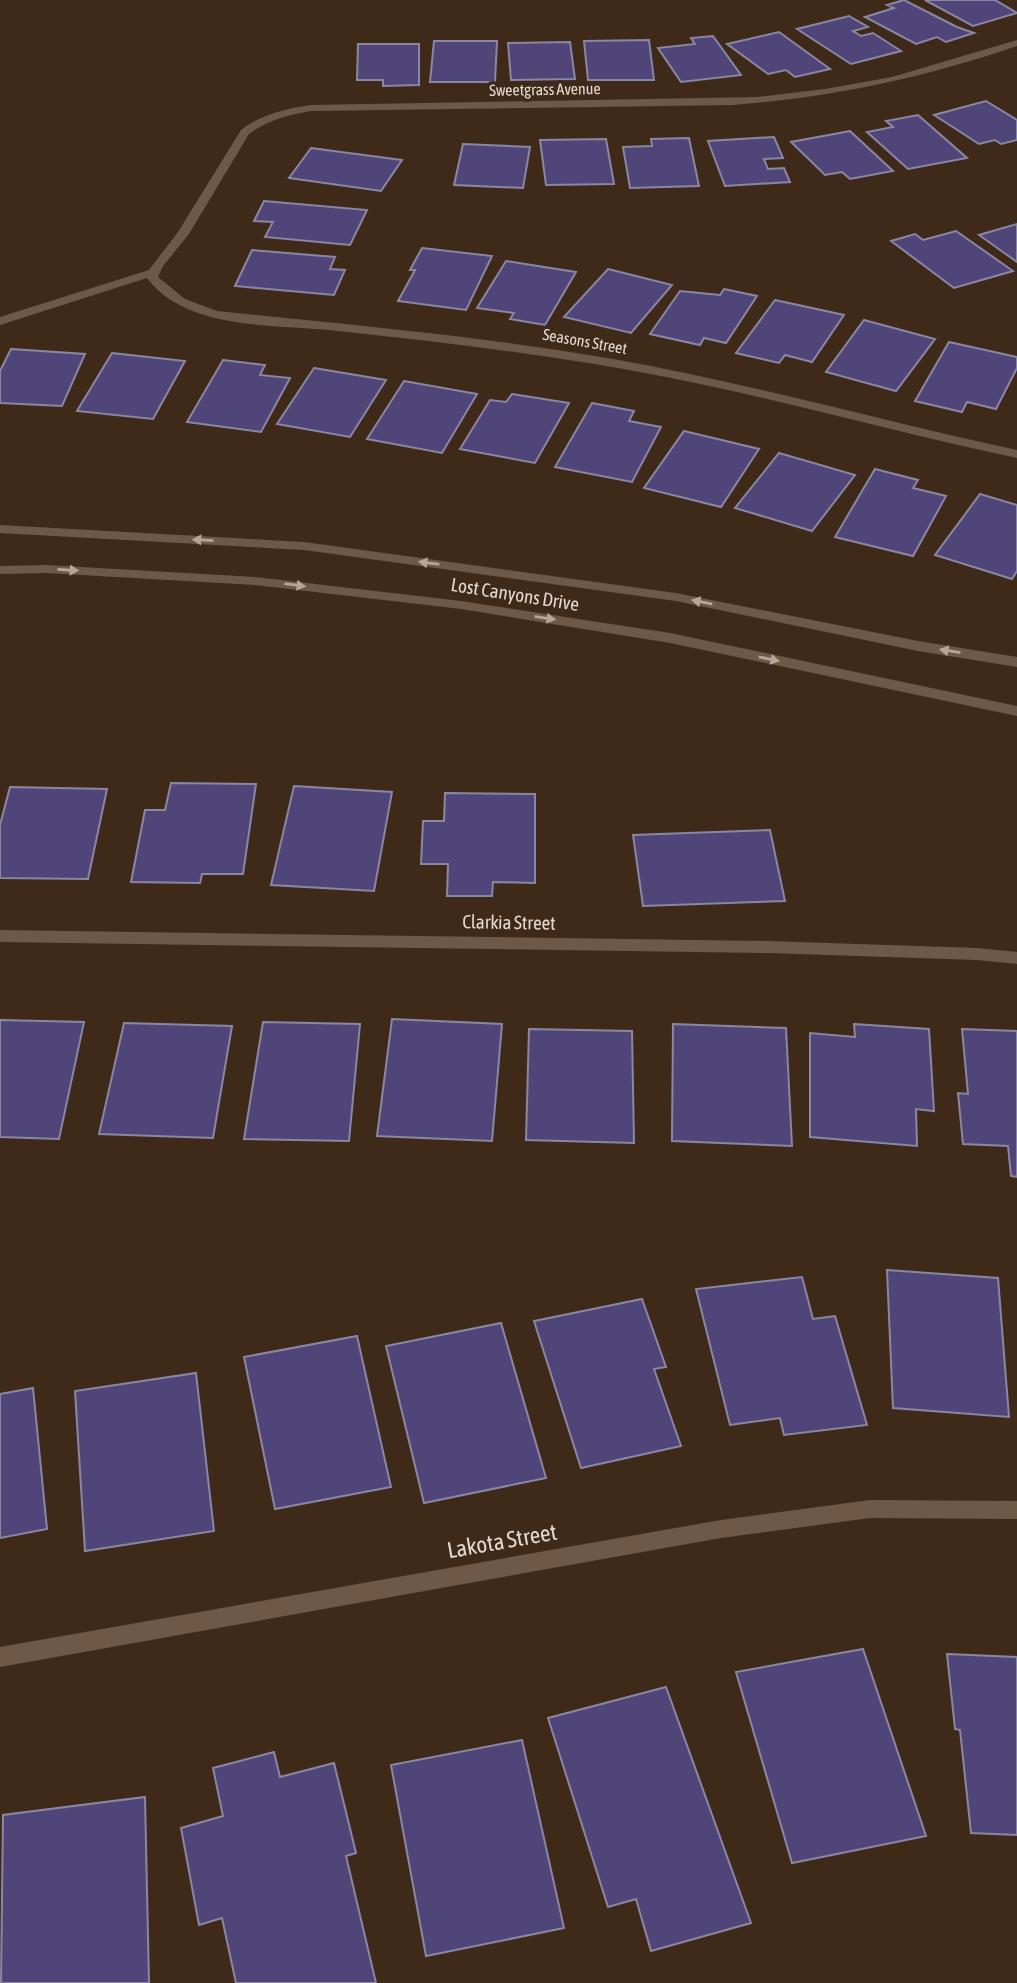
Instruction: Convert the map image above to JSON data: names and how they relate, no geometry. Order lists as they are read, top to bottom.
{
  "streets": {
    "street": [
      "Sweetgrass Avenue",
      "Seasons Street",
      "Lost Canyons Drive",
      "Clarkia Street",
      "Lakota Street"
    ]
  },
  "crossings": [
    ["Sweetgrass Avenue", "Seasons Street"]
  ]
}
